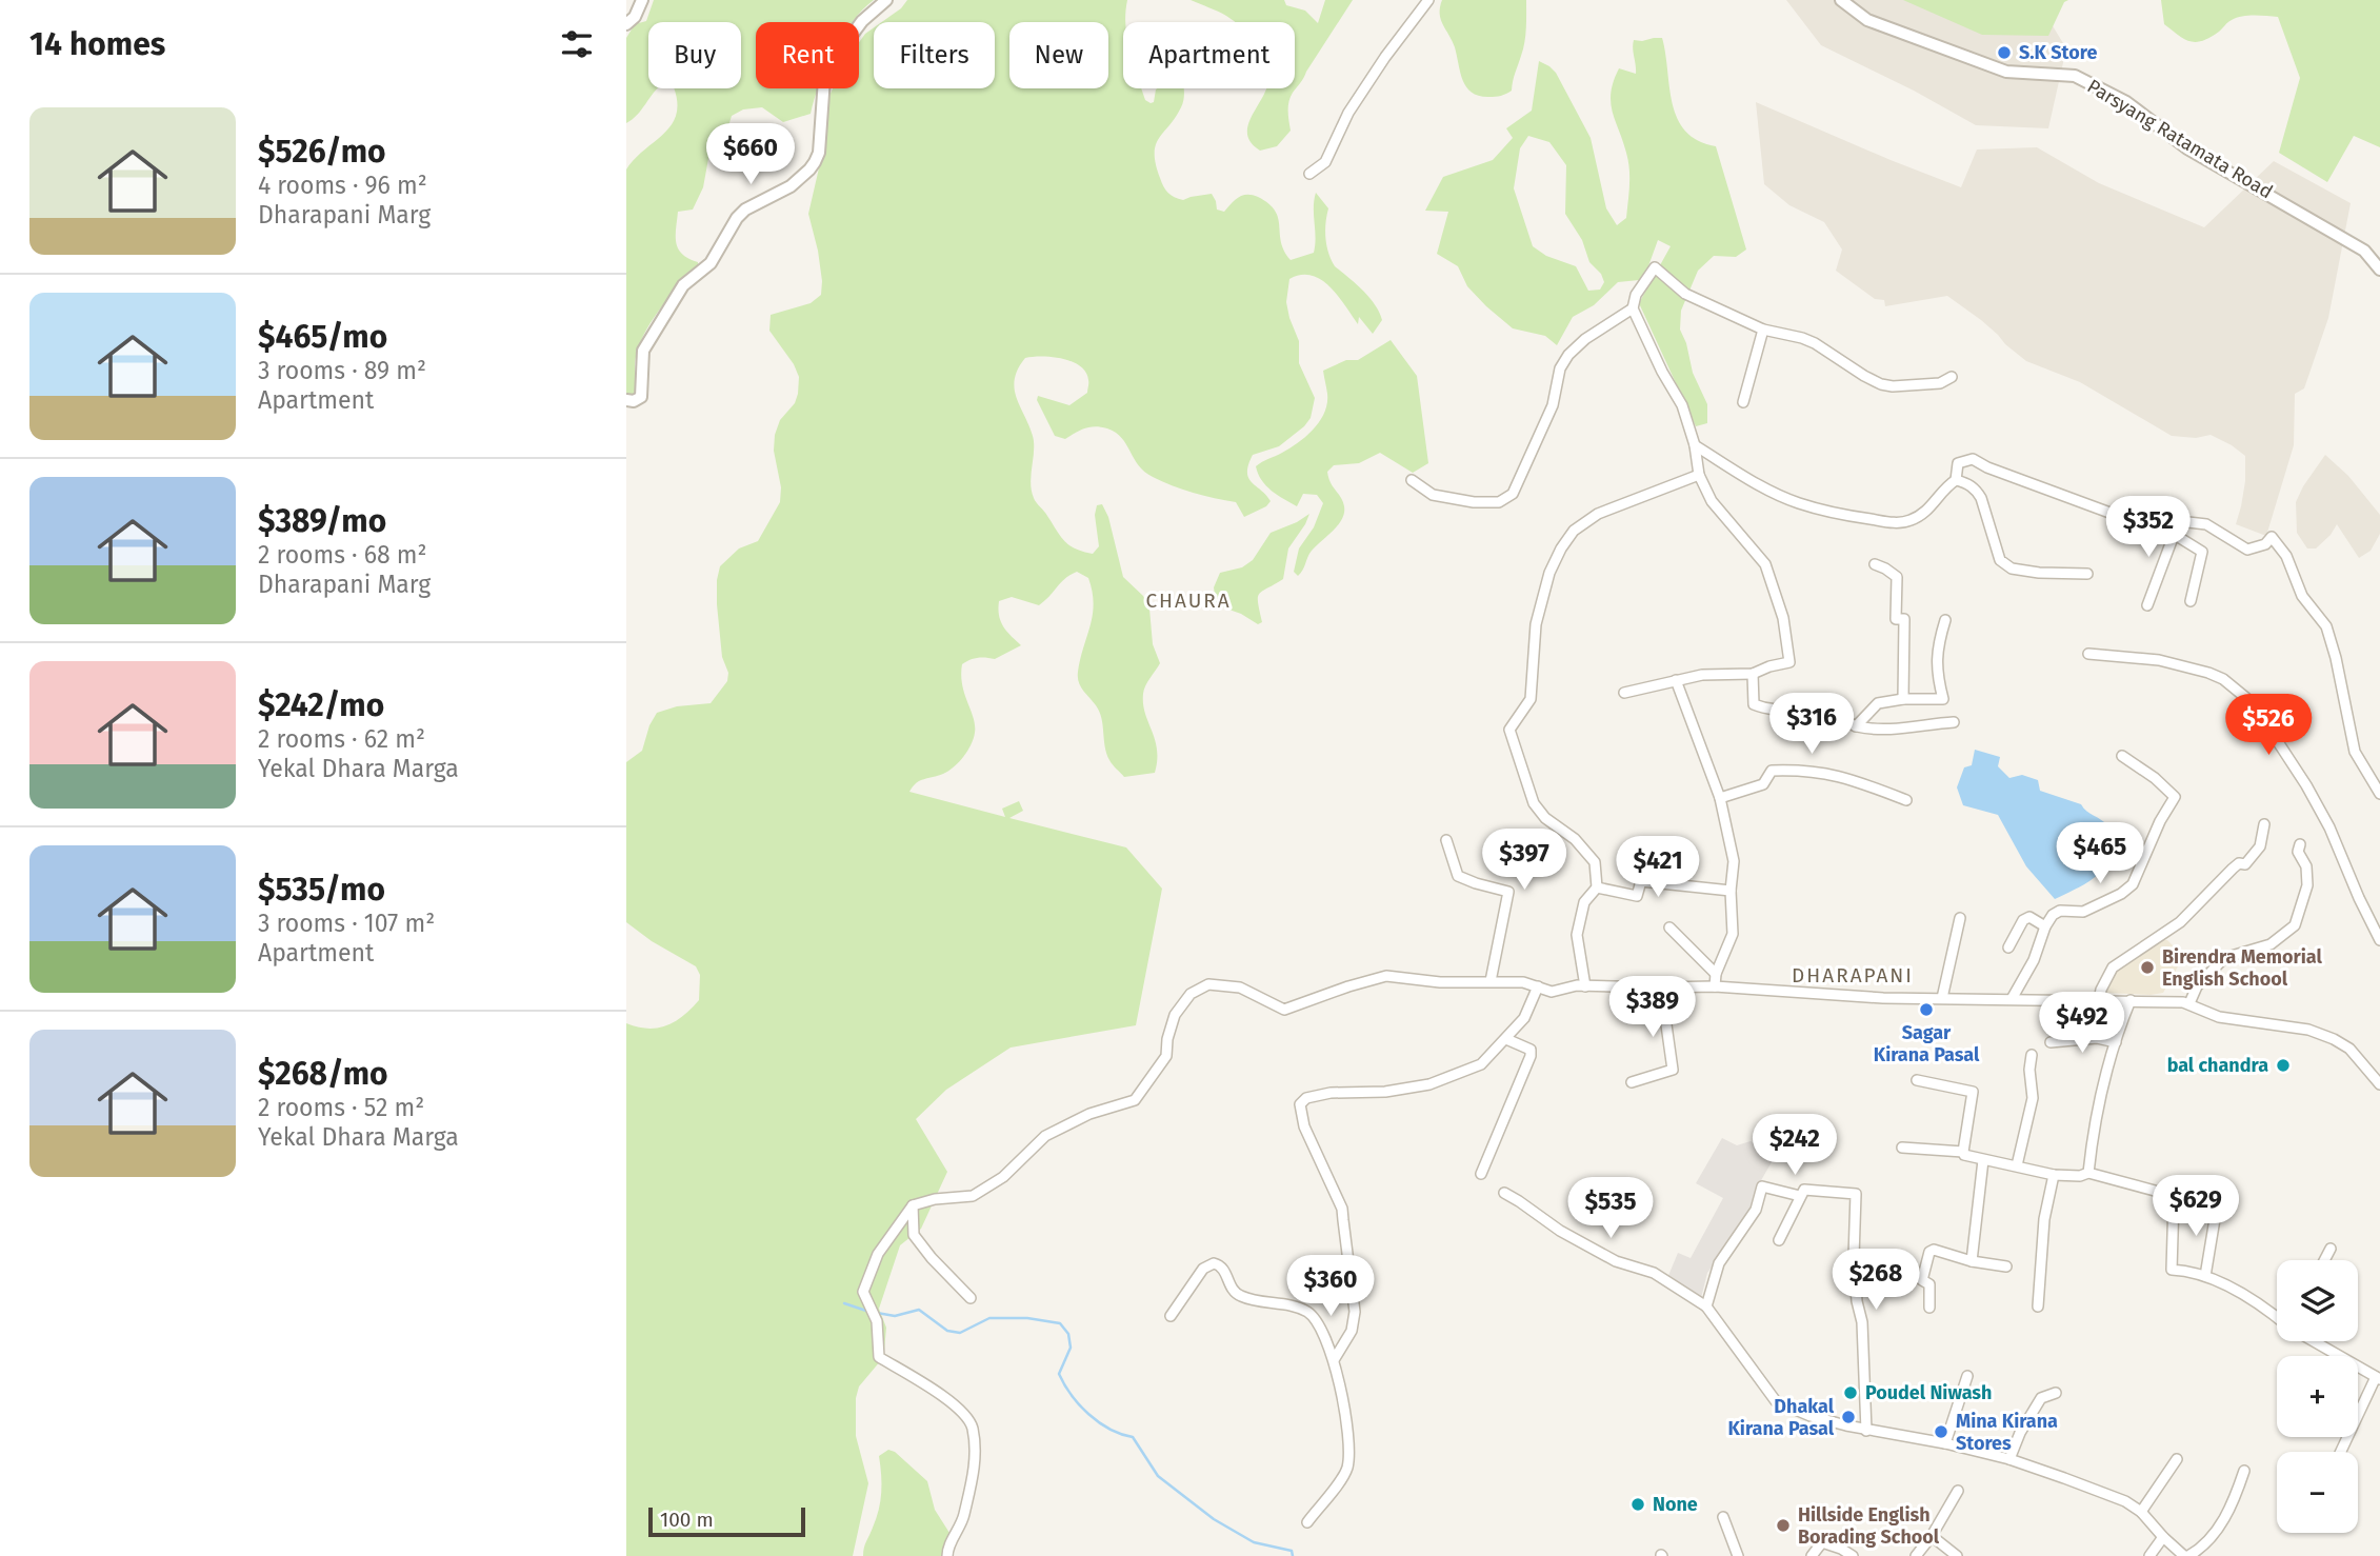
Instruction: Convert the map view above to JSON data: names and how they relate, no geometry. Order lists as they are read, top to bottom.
{
  "streets": {
    "street": ["Parsyang Ratamata Road"]
  },
  "districts": ["CHAURA", "DHARAPANI"],
  "places": [
    "S.K Store",
    "Birendra Memorial English School",
    "Sagar Kirana Pasal",
    "bal chandra",
    "Poudel Niwash",
    "Dhakal Kirana Pasal",
    "Mina Kirana Stores",
    "None",
    "Hillside English Borading School"
  ],
  "scale_bar": "100 m",
  "page": {
    "heading": "14 homes",
    "chip": [
      "Buy",
      "Rent",
      "Filters",
      "New",
      "Apartment"
    ],
    "list": [
      {
        "name": "$526/mo",
        "note": "4 rooms · 96 m² · Dharapani Marg"
      },
      {
        "name": "$465/mo",
        "note": "3 rooms · 89 m² · Apartment"
      },
      {
        "name": "$389/mo",
        "note": "2 rooms · 68 m² · Dharapani Marg"
      },
      {
        "name": "$242/mo",
        "note": "2 rooms · 62 m² · Yekal Dhara Marga"
      },
      {
        "name": "$535/mo",
        "note": "3 rooms · 107 m² · Apartment"
      },
      {
        "name": "$268/mo",
        "note": "2 rooms · 52 m² · Yekal Dhara Marga"
      }
    ],
    "price": [
      "$660",
      "$352",
      "$316",
      "$526",
      "$465",
      "$397",
      "$421",
      "$389",
      "$492",
      "$242",
      "$629",
      "$535",
      "$268",
      "$360"
    ],
    "map_buttons": ["+", "−"],
    "scale": "100 m"
  }
}
